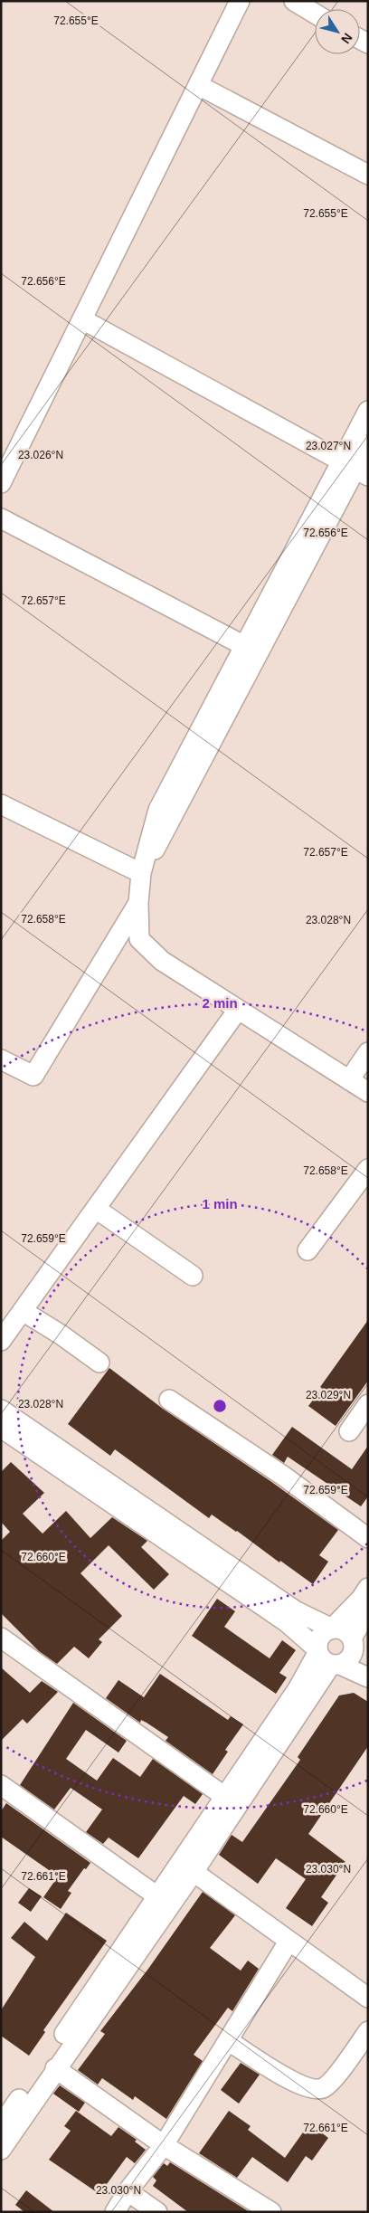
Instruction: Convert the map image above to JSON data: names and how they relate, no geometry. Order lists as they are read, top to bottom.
{
  "north": "bottom right",
  "coordinates": [
    "72.655°E",
    "72.656°E",
    "23.027°N",
    "23.026°N",
    "72.657°E",
    "72.658°E",
    "23.028°N",
    "72.659°E",
    "23.029°N",
    "72.660°E",
    "23.030°N",
    "72.661°E"
  ],
  "rings": ["2 min", "1 min"]
}
